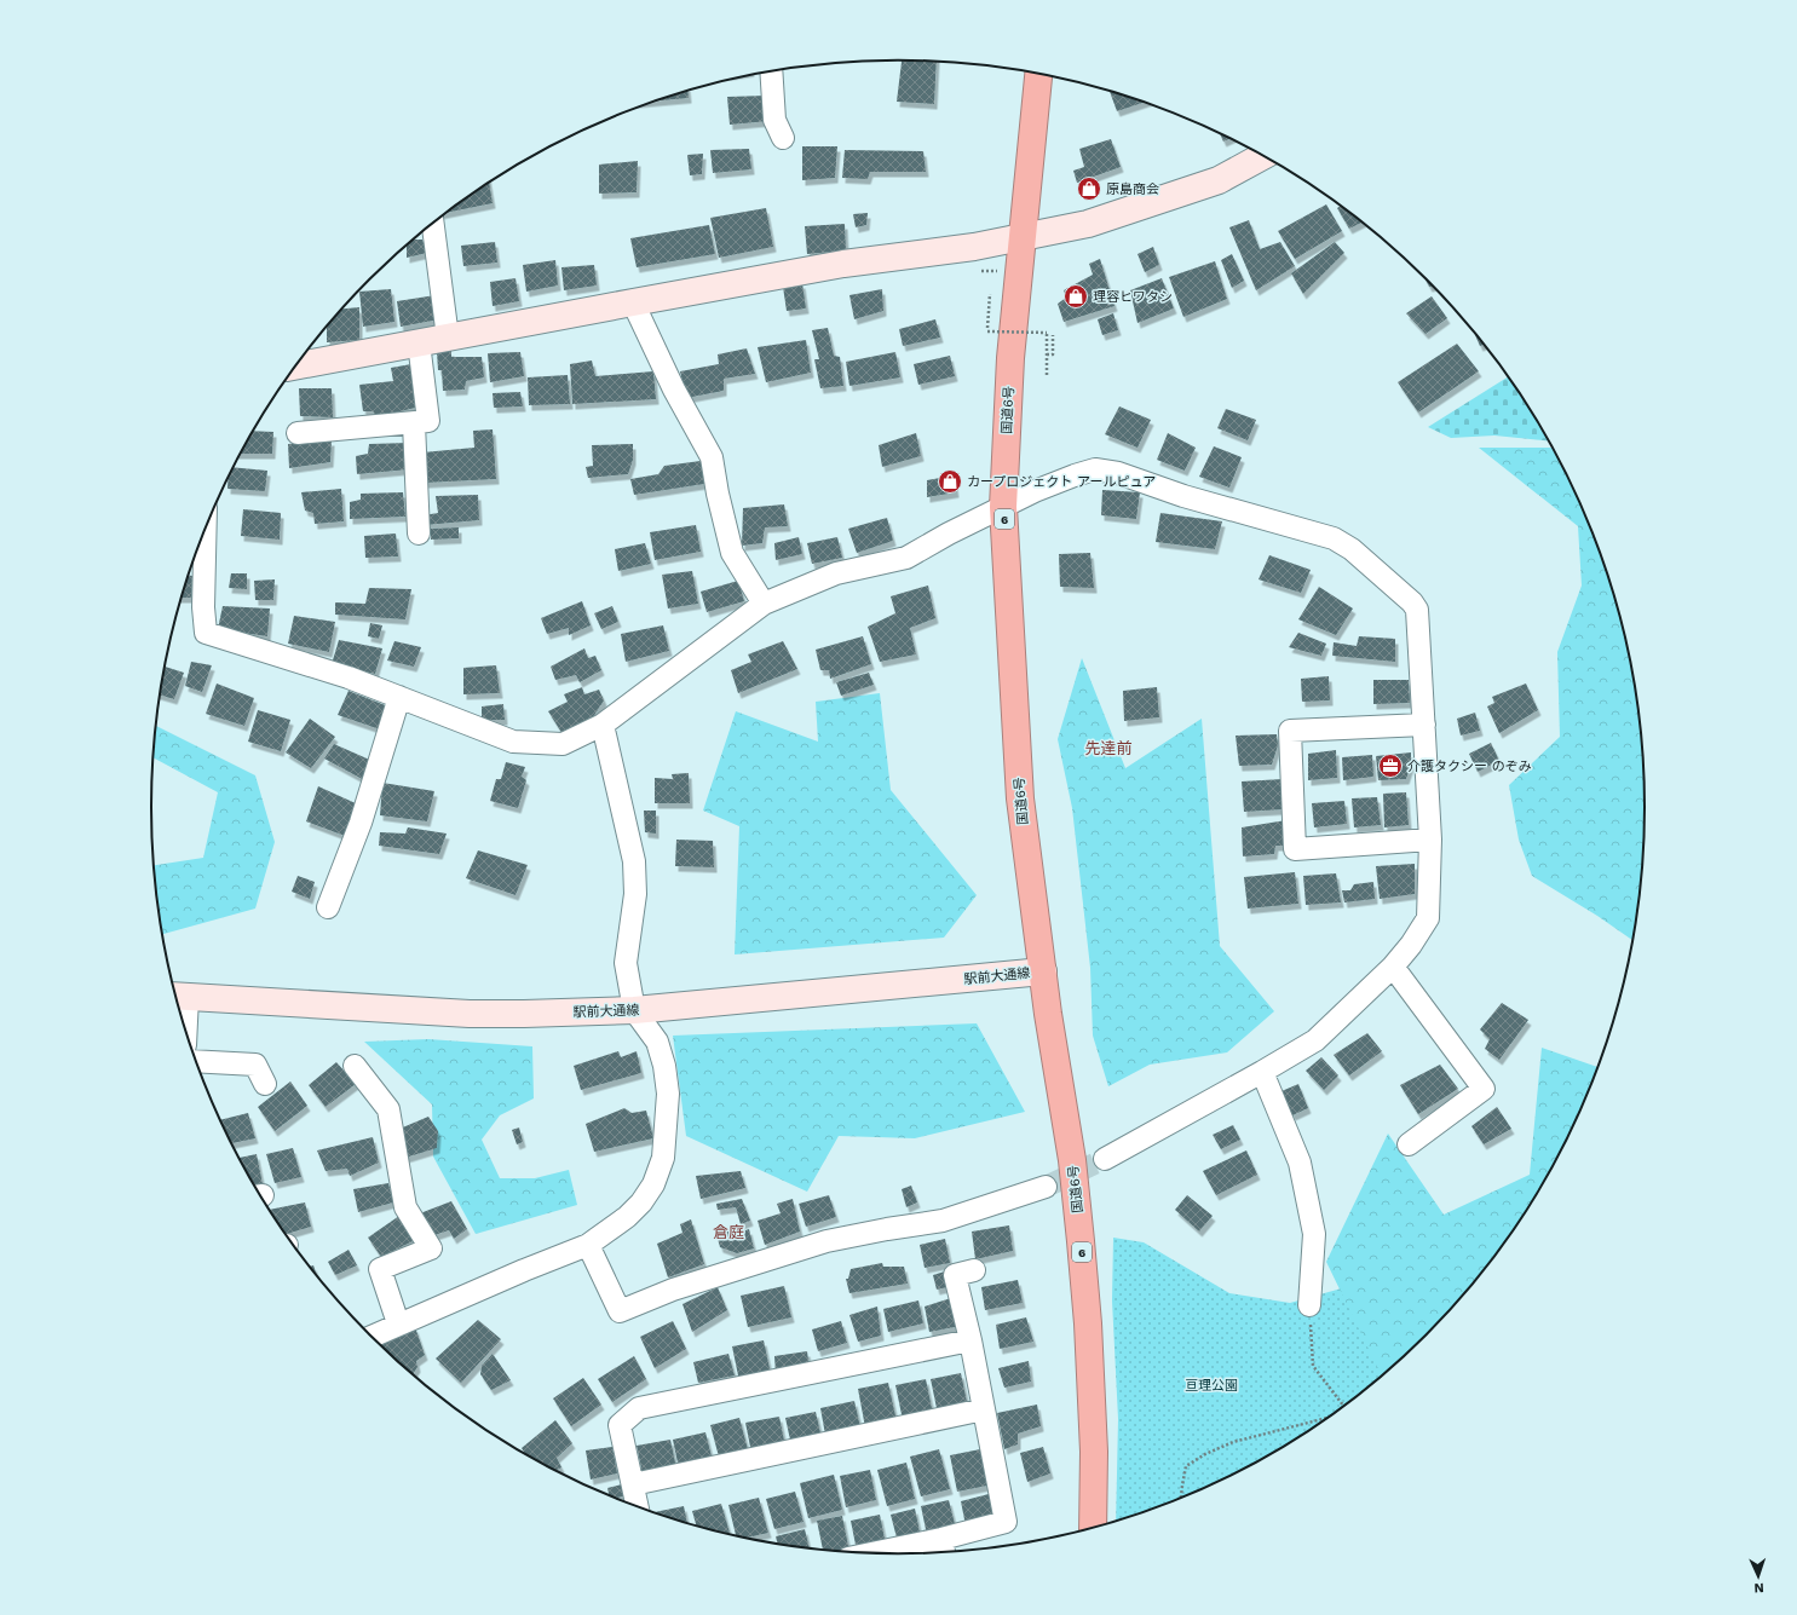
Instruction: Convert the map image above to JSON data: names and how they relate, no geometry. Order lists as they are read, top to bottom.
{
  "streets": {
    "highway": ["国道6号", "6"],
    "street": ["駅前大通線"]
  },
  "crossings": [
    ["国道6号", "駅前大通線"]
  ],
  "districts": ["先達前", "倉庭"],
  "parks": ["亘理公園"],
  "places": {
    "shop": ["原島商会", "理容ヒワタシ", "カープロジェクト アールピュア"],
    "office": ["介護タクシー のぞみ"]
  },
  "north": "bottom"
}
